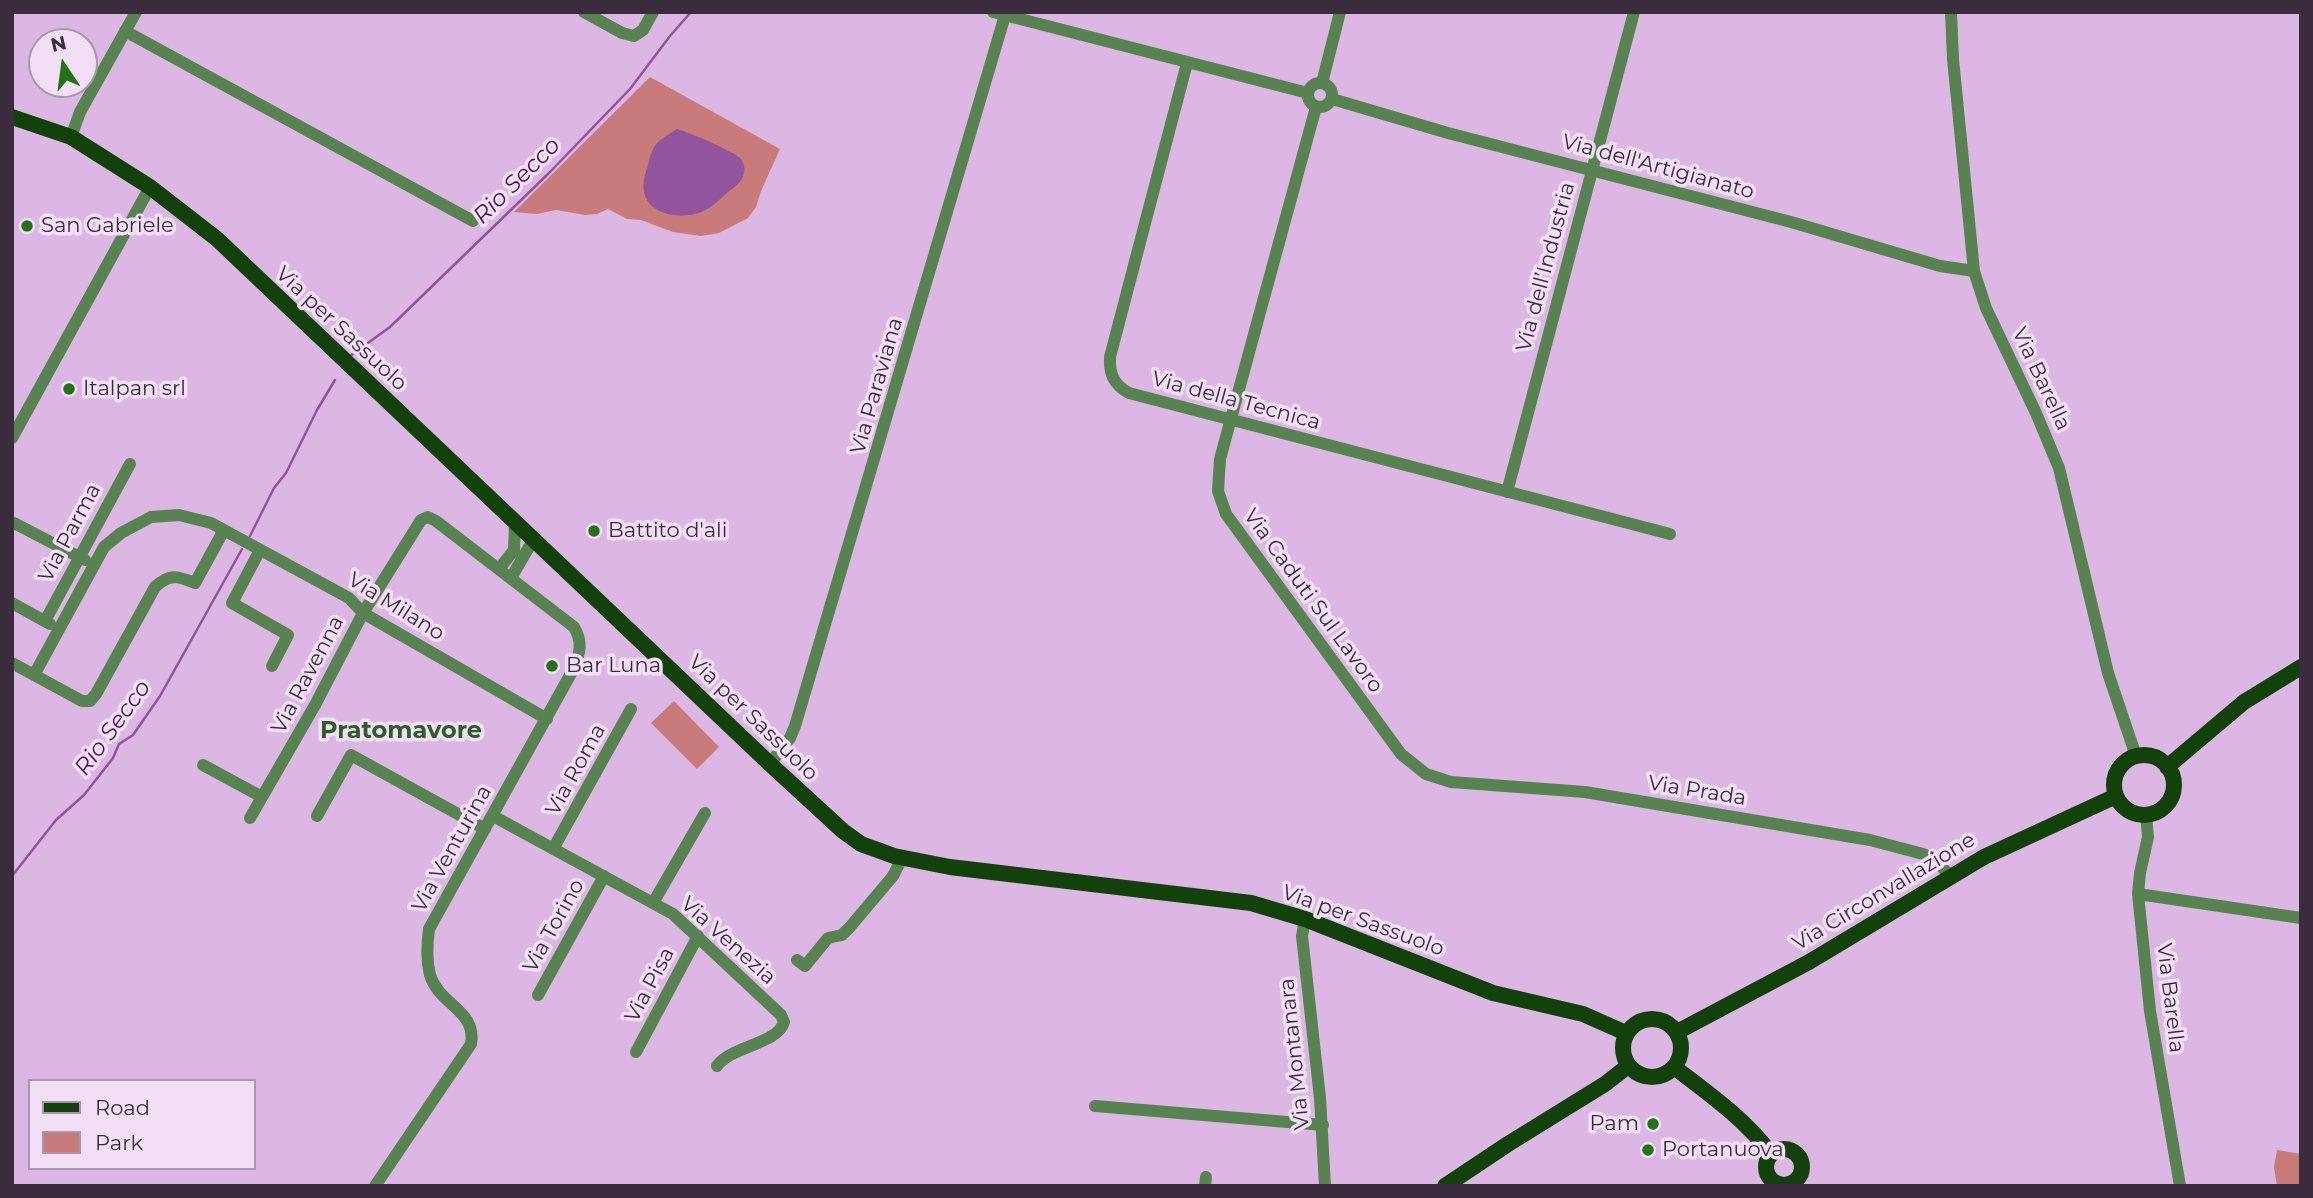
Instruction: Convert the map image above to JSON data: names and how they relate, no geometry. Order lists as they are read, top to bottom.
{
  "streets": {
    "main road": ["Via per Sassuolo", "Via Circonvallazione"],
    "street": [
      "Via dell'Artigianato",
      "Via dell’Industria",
      "Via Barella",
      "Via Paraviana",
      "Via della Tecnica",
      "Via Parma",
      "Via Caduti Sul Lavoro",
      "Via Milano",
      "Via Ravenna",
      "Via Roma",
      "Via Prada",
      "Via Venturina",
      "Via Torino",
      "Via Venezia",
      "Via Pisa",
      "Via Montanara"
    ]
  },
  "crossings": [
    ["Via dell'Artigianato", "Via dell’Industria"],
    ["Via dell'Artigianato", "Via Barella"],
    ["Via dell'Artigianato", "Via Caduti Sul Lavoro"],
    ["Via dell’Industria", "Via della Tecnica"],
    ["Via per Sassuolo", "Via Paraviana"],
    ["Via per Sassuolo", "Via Circonvallazione"],
    ["Via per Sassuolo", "Via Montanara"],
    ["Via Barella", "Via Circonvallazione"],
    ["Via della Tecnica", "Via Caduti Sul Lavoro"],
    ["Via Caduti Sul Lavoro", "Via Prada"],
    ["Via Milano", "Via Ravenna"],
    ["Via Milano", "Via Venturina"],
    ["Via Ravenna", "Via Venturina"],
    ["Via Roma", "Via Venezia"],
    ["Via Prada", "Via Circonvallazione"],
    ["Via Venturina", "Via Venezia"],
    ["Via Torino", "Via Venezia"],
    ["Via Venezia", "Via Pisa"]
  ],
  "districts": ["Pratomavore"],
  "water": ["Rio Secco"],
  "places": [
    "San Gabriele",
    "Italpan srl",
    "Battito d'ali",
    "Bar Luna",
    "Pam",
    "Portanuova"
  ],
  "legend": ["Road", "Park"],
  "north": "top"
}
